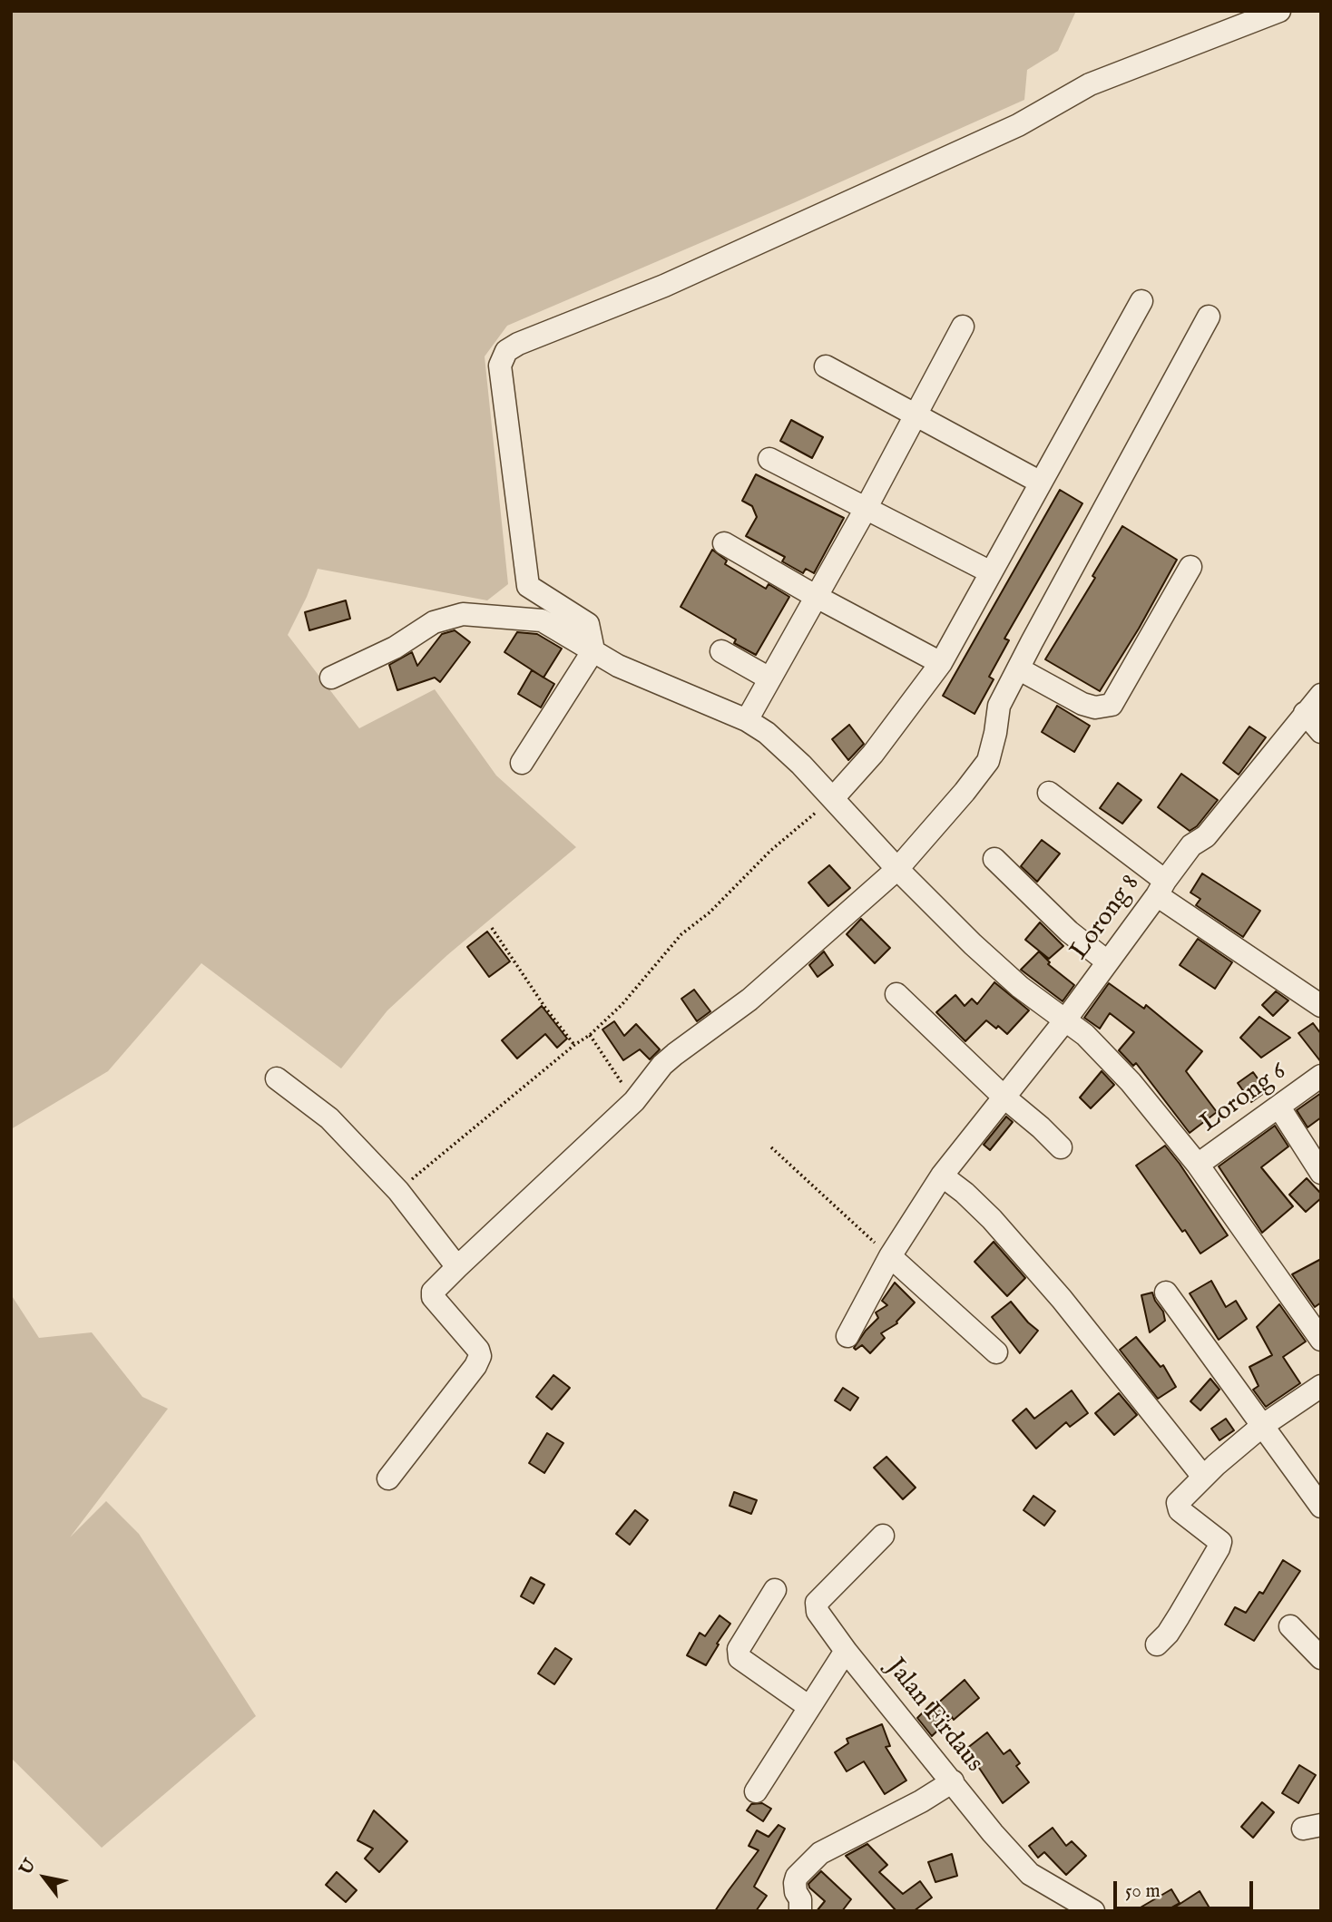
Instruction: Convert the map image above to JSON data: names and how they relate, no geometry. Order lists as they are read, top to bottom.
{
  "streets": {
    "street": ["Lorong 8", "Lorong 6", "Jalan Firdaus"]
  },
  "scale_bar": "50 m",
  "north": "top left"
}
